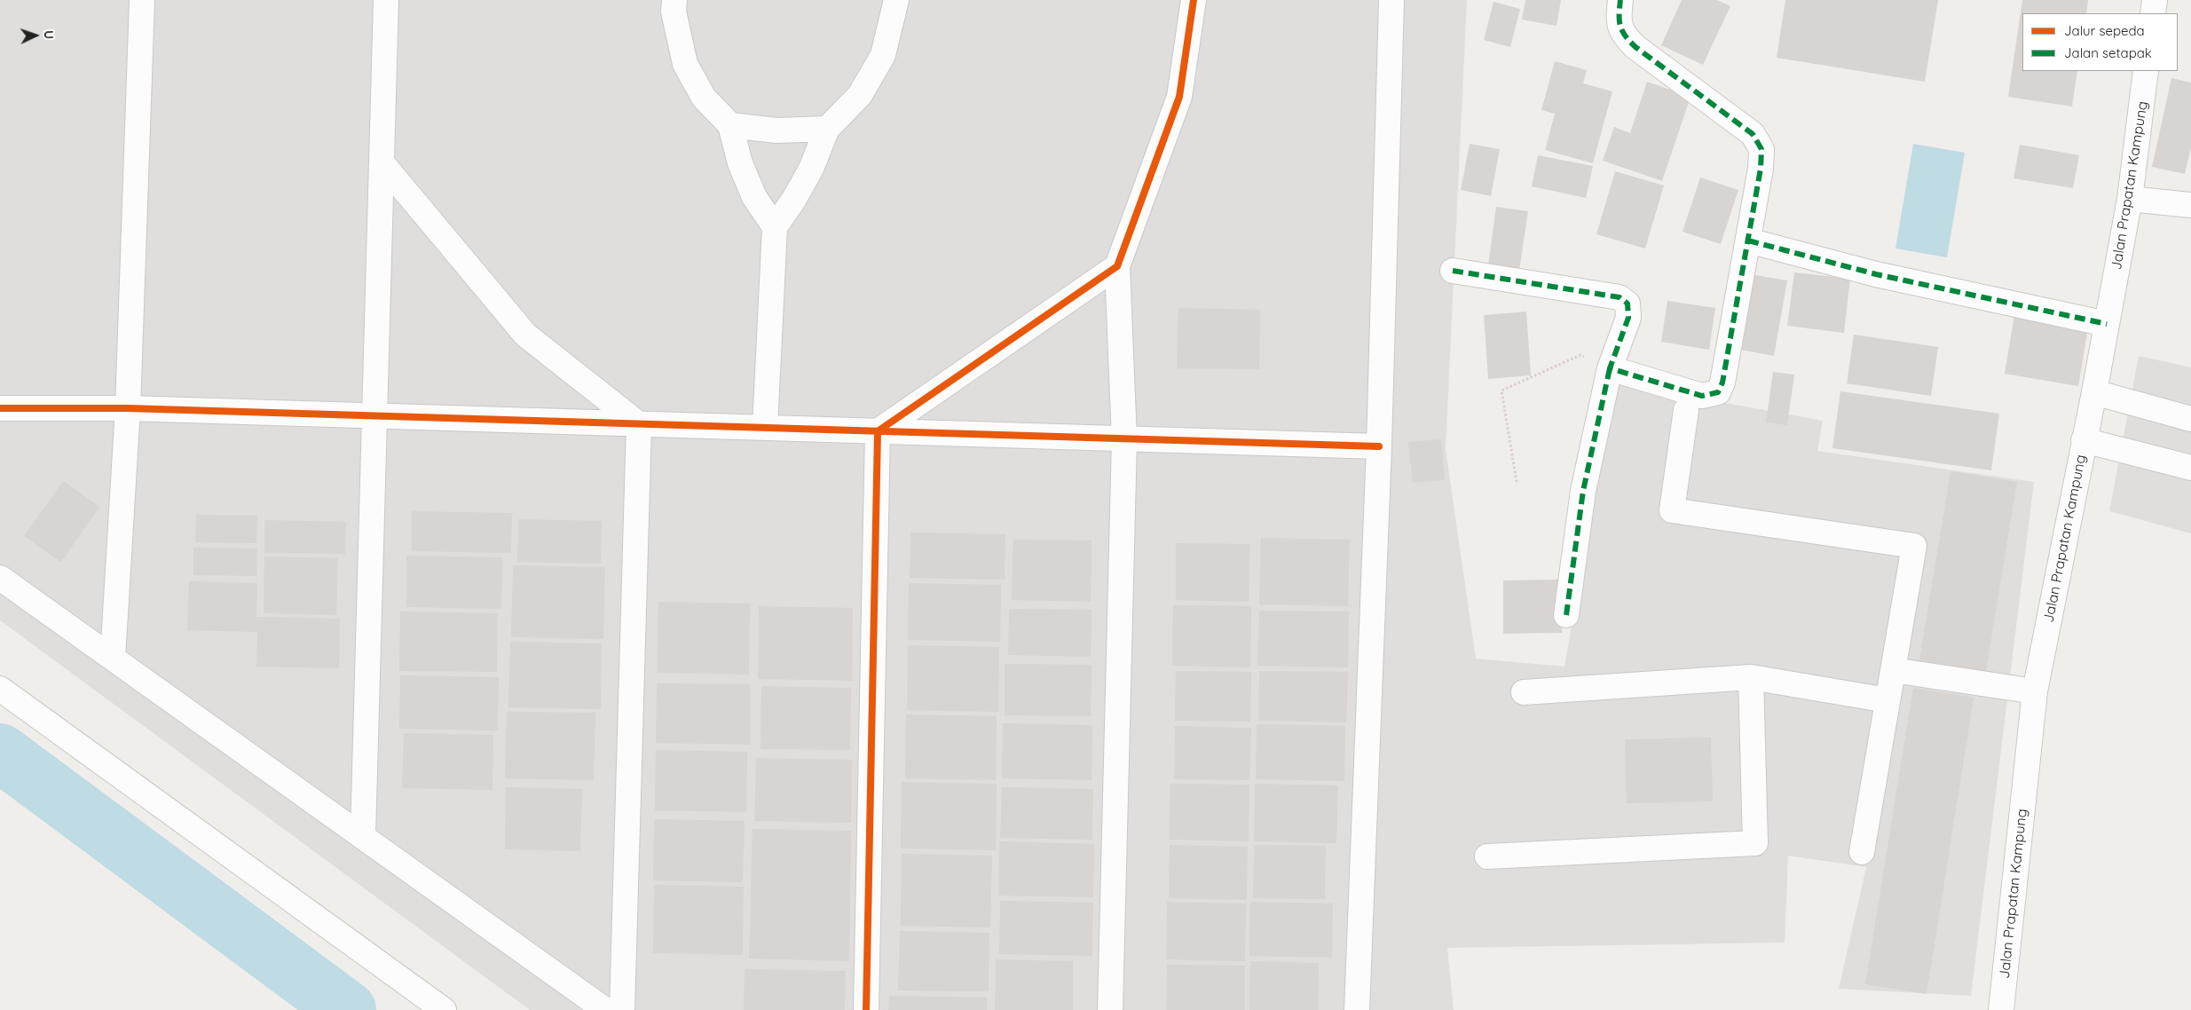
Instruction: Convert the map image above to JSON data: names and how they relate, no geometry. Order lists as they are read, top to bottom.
{
  "streets": {
    "street": ["Jalan Prapatan Kampung"]
  },
  "legend": ["Jalur sepeda", "Jalan setapak"],
  "north": "right"
}
